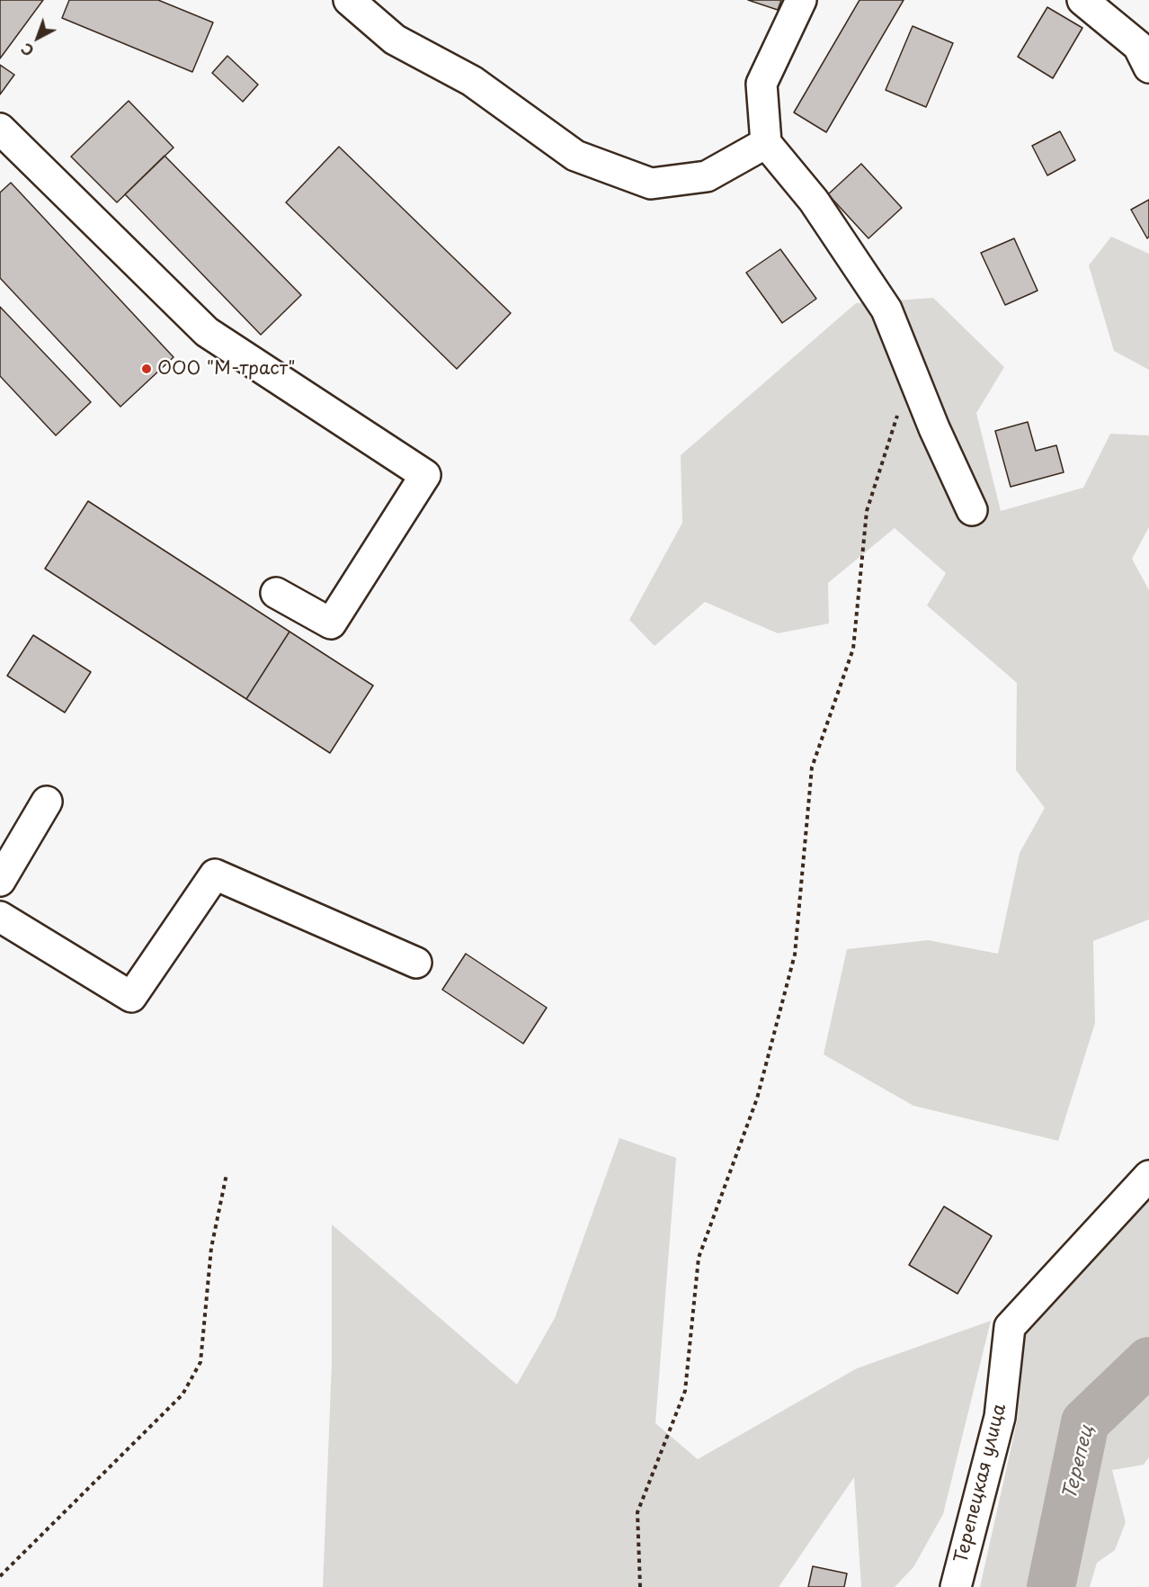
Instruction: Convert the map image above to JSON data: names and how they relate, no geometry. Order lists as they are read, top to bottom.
{
  "streets": {
    "street": ["Терепецкая улица"]
  },
  "water": ["Терепец"],
  "places": ["ООО \"М-траст\""],
  "north": "bottom left"
}
